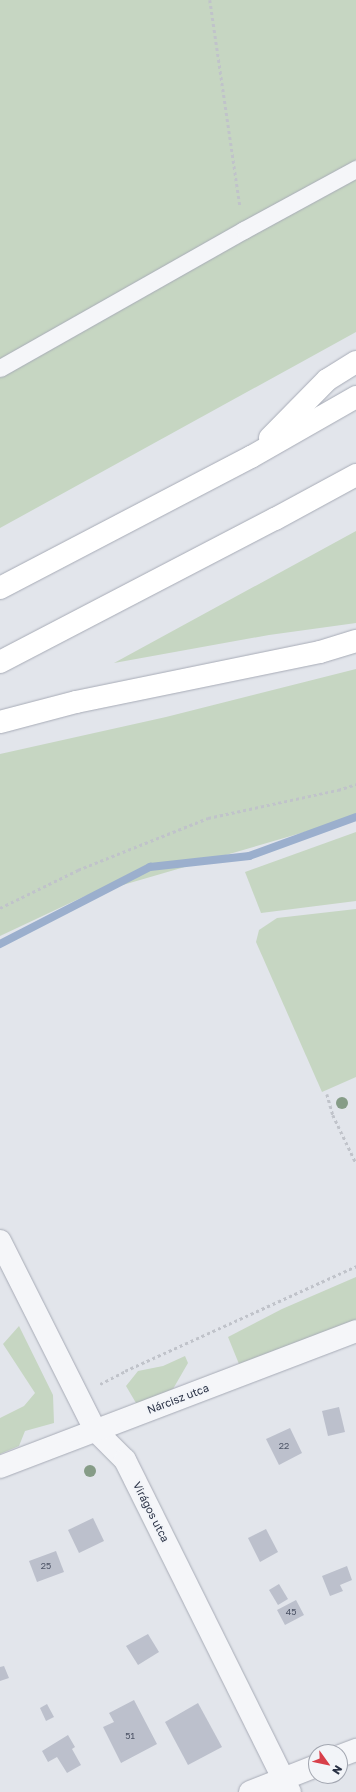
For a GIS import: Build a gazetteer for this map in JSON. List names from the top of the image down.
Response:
{
  "streets": {
    "street": ["Nárcisz utca", "Virágos utca"]
  },
  "crossings": [
    ["Nárcisz utca", "Virágos utca"]
  ],
  "house_numbers": [
    "22",
    "25",
    "45",
    "51"
  ],
  "north": "bottom right"
}
